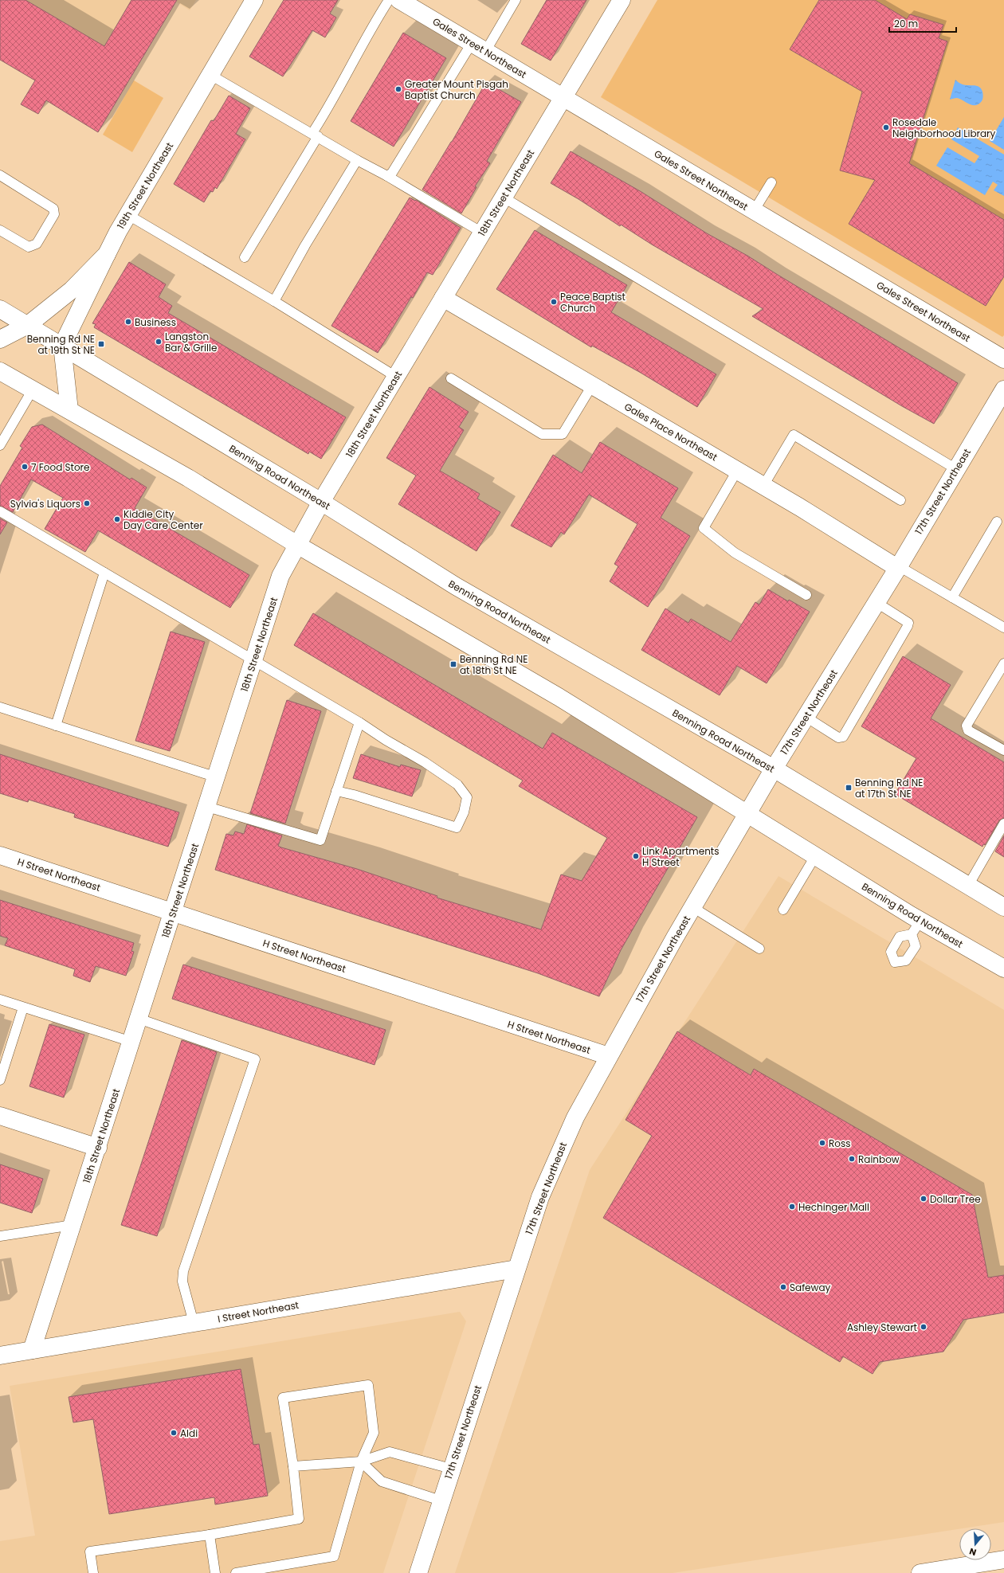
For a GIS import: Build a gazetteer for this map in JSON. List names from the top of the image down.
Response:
{
  "streets": {
    "main road": [
      "Gales Street Northeast",
      "19th Street Northeast",
      "18th Street Northeast",
      "Gales Place Northeast",
      "Benning Road Northeast",
      "17th Street Northeast",
      "H Street Northeast",
      "I Street Northeast"
    ]
  },
  "crossings": [
    ["Gales Street Northeast", "18th Street Northeast"],
    ["19th Street Northeast", "Benning Road Northeast"],
    ["18th Street Northeast", "Gales Place Northeast"],
    ["18th Street Northeast", "Benning Road Northeast"],
    ["18th Street Northeast", "H Street Northeast"],
    ["18th Street Northeast", "I Street Northeast"],
    ["Gales Place Northeast", "17th Street Northeast"],
    ["Benning Road Northeast", "17th Street Northeast"],
    ["17th Street Northeast", "H Street Northeast"],
    ["17th Street Northeast", "I Street Northeast"]
  ],
  "places": {
    "other": [
      "Greater Mount Pisgah Baptist Church",
      "Rosedale Neighborhood Library",
      "Peace Baptist Church",
      "Business",
      "Langston Bar & Grille",
      "7 Food Store",
      "Sylvia's Liquors",
      "Kiddie City Day Care Center",
      "Link Apartments H Street",
      "Ross",
      "Rainbow",
      "Dollar Tree",
      "Hechinger Mall",
      "Safeway",
      "Ashley Stewart",
      "Aldi"
    ],
    "transit": ["Benning Rd NE at 19th St NE", "Benning Rd NE at 18th St NE", "Benning Rd NE at 17th St NE"]
  },
  "scale_bar": "20 m",
  "north": "bottom"
}
